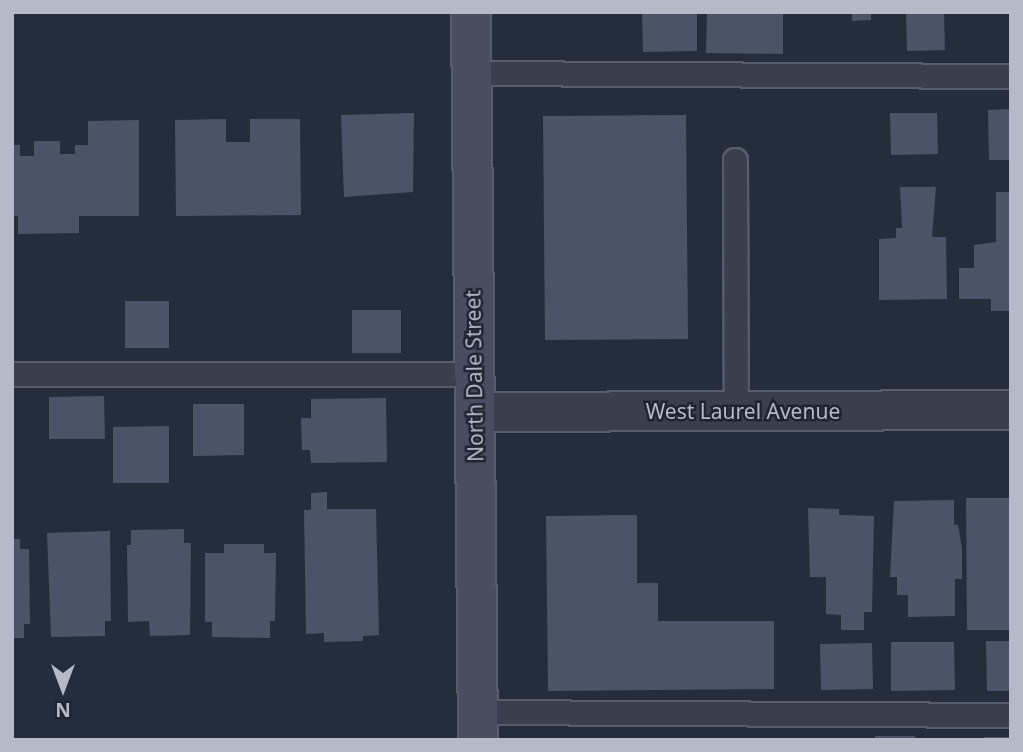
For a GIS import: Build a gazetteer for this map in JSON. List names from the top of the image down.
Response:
{
  "streets": {
    "main road": ["North Dale Street"],
    "street": ["West Laurel Avenue"]
  },
  "crossings": [
    ["North Dale Street", "West Laurel Avenue"]
  ],
  "north": "bottom"
}
